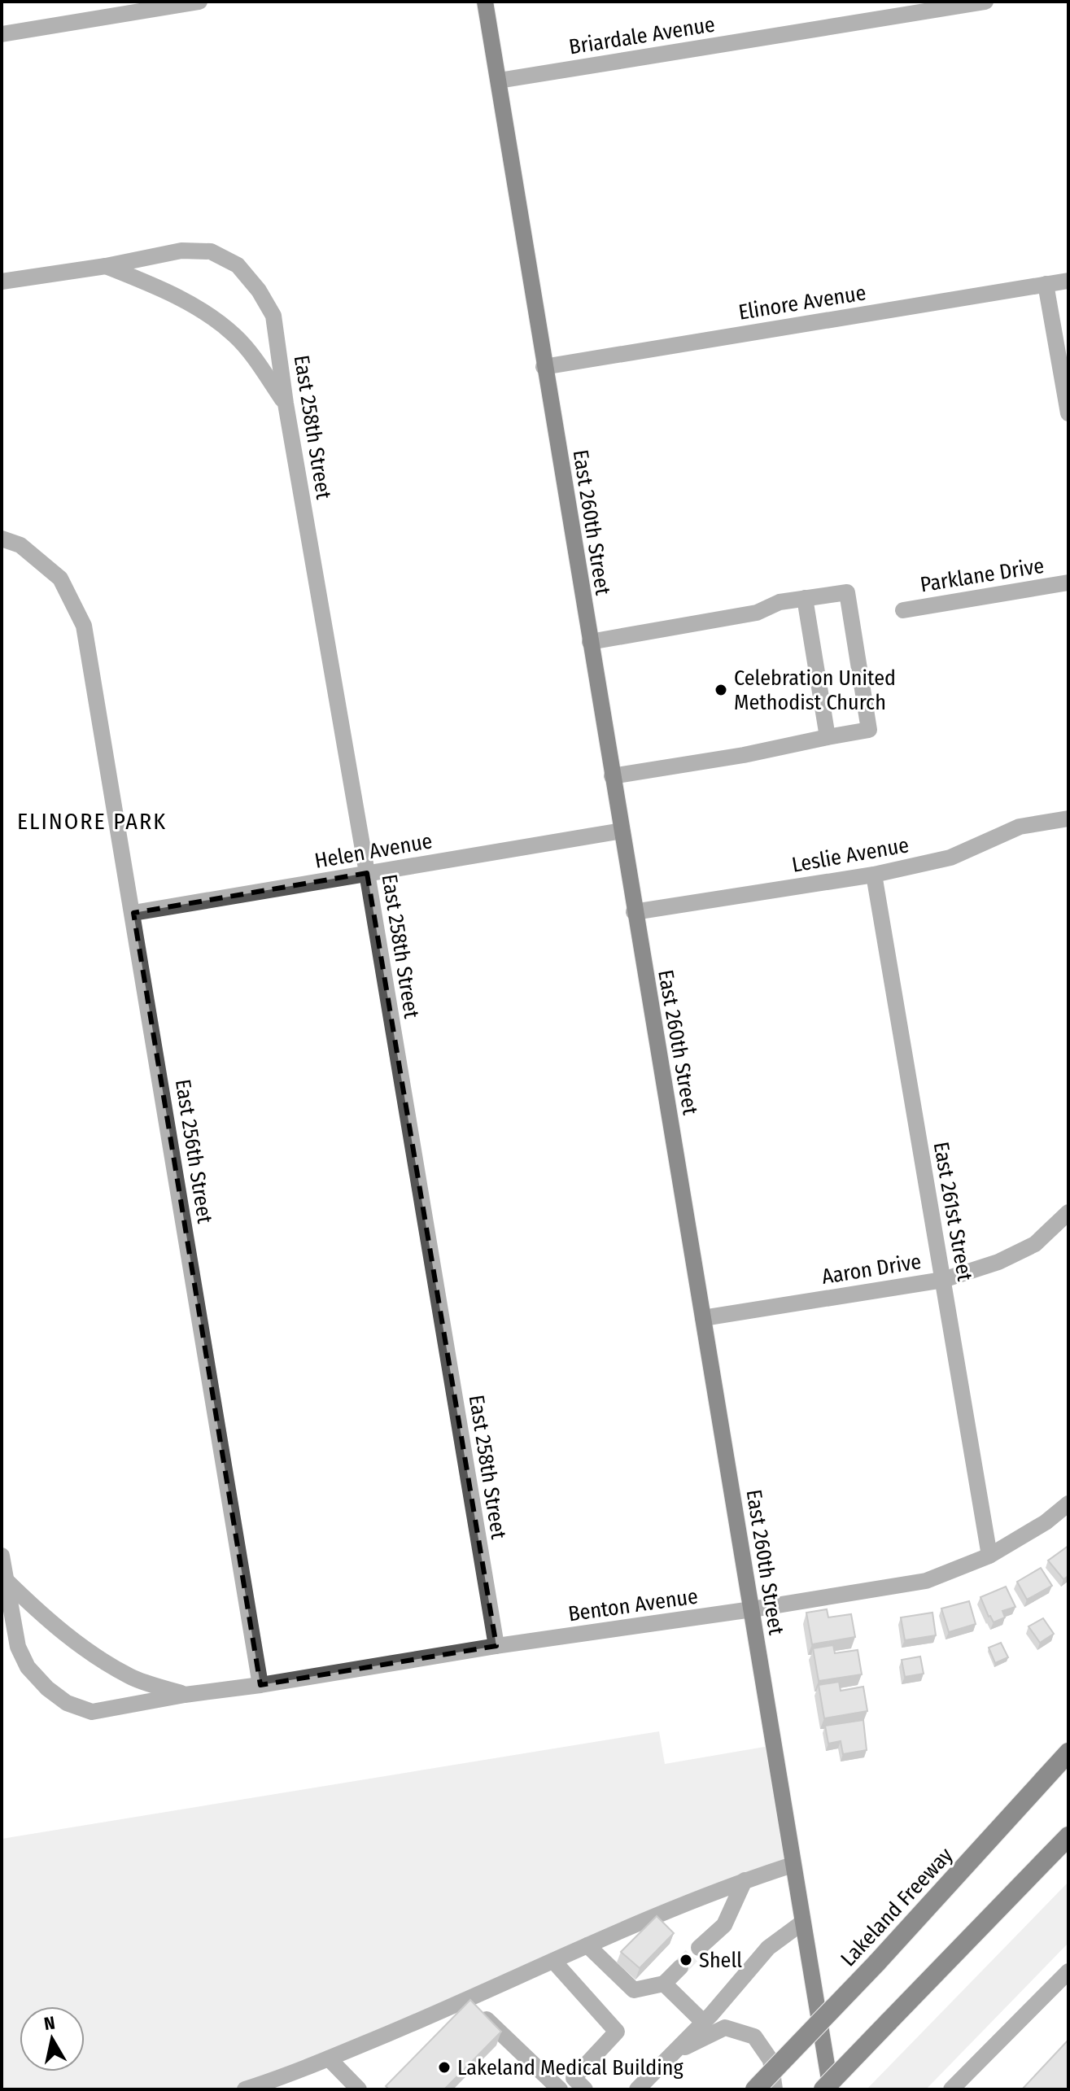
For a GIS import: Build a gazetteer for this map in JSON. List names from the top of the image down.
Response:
{
  "streets": {
    "highway": ["Lakeland Freeway"],
    "main road": ["East 260th Street"],
    "street": [
      "Briardale Avenue",
      "Elinore Avenue",
      "East 258th Street",
      "Parklane Drive",
      "Helen Avenue",
      "Leslie Avenue",
      "East 256th Street",
      "East 261st Street",
      "Aaron Drive",
      "Benton Avenue"
    ]
  },
  "crossings": [
    ["Briardale Avenue", "East 260th Street"],
    ["Elinore Avenue", "East 260th Street"],
    ["East 258th Street", "Helen Avenue"],
    ["East 258th Street", "Benton Avenue"],
    ["East 260th Street", "Helen Avenue"],
    ["East 260th Street", "Leslie Avenue"],
    ["East 260th Street", "Aaron Drive"],
    ["East 260th Street", "Benton Avenue"],
    ["Helen Avenue", "East 256th Street"],
    ["Leslie Avenue", "East 261st Street"],
    ["East 256th Street", "Benton Avenue"],
    ["East 261st Street", "Aaron Drive"],
    ["East 261st Street", "Benton Avenue"]
  ],
  "districts": ["ELINORE PARK"],
  "places": ["Celebration United Methodist Church", "Shell", "Lakeland Medical Building"],
  "north": "top"
}
